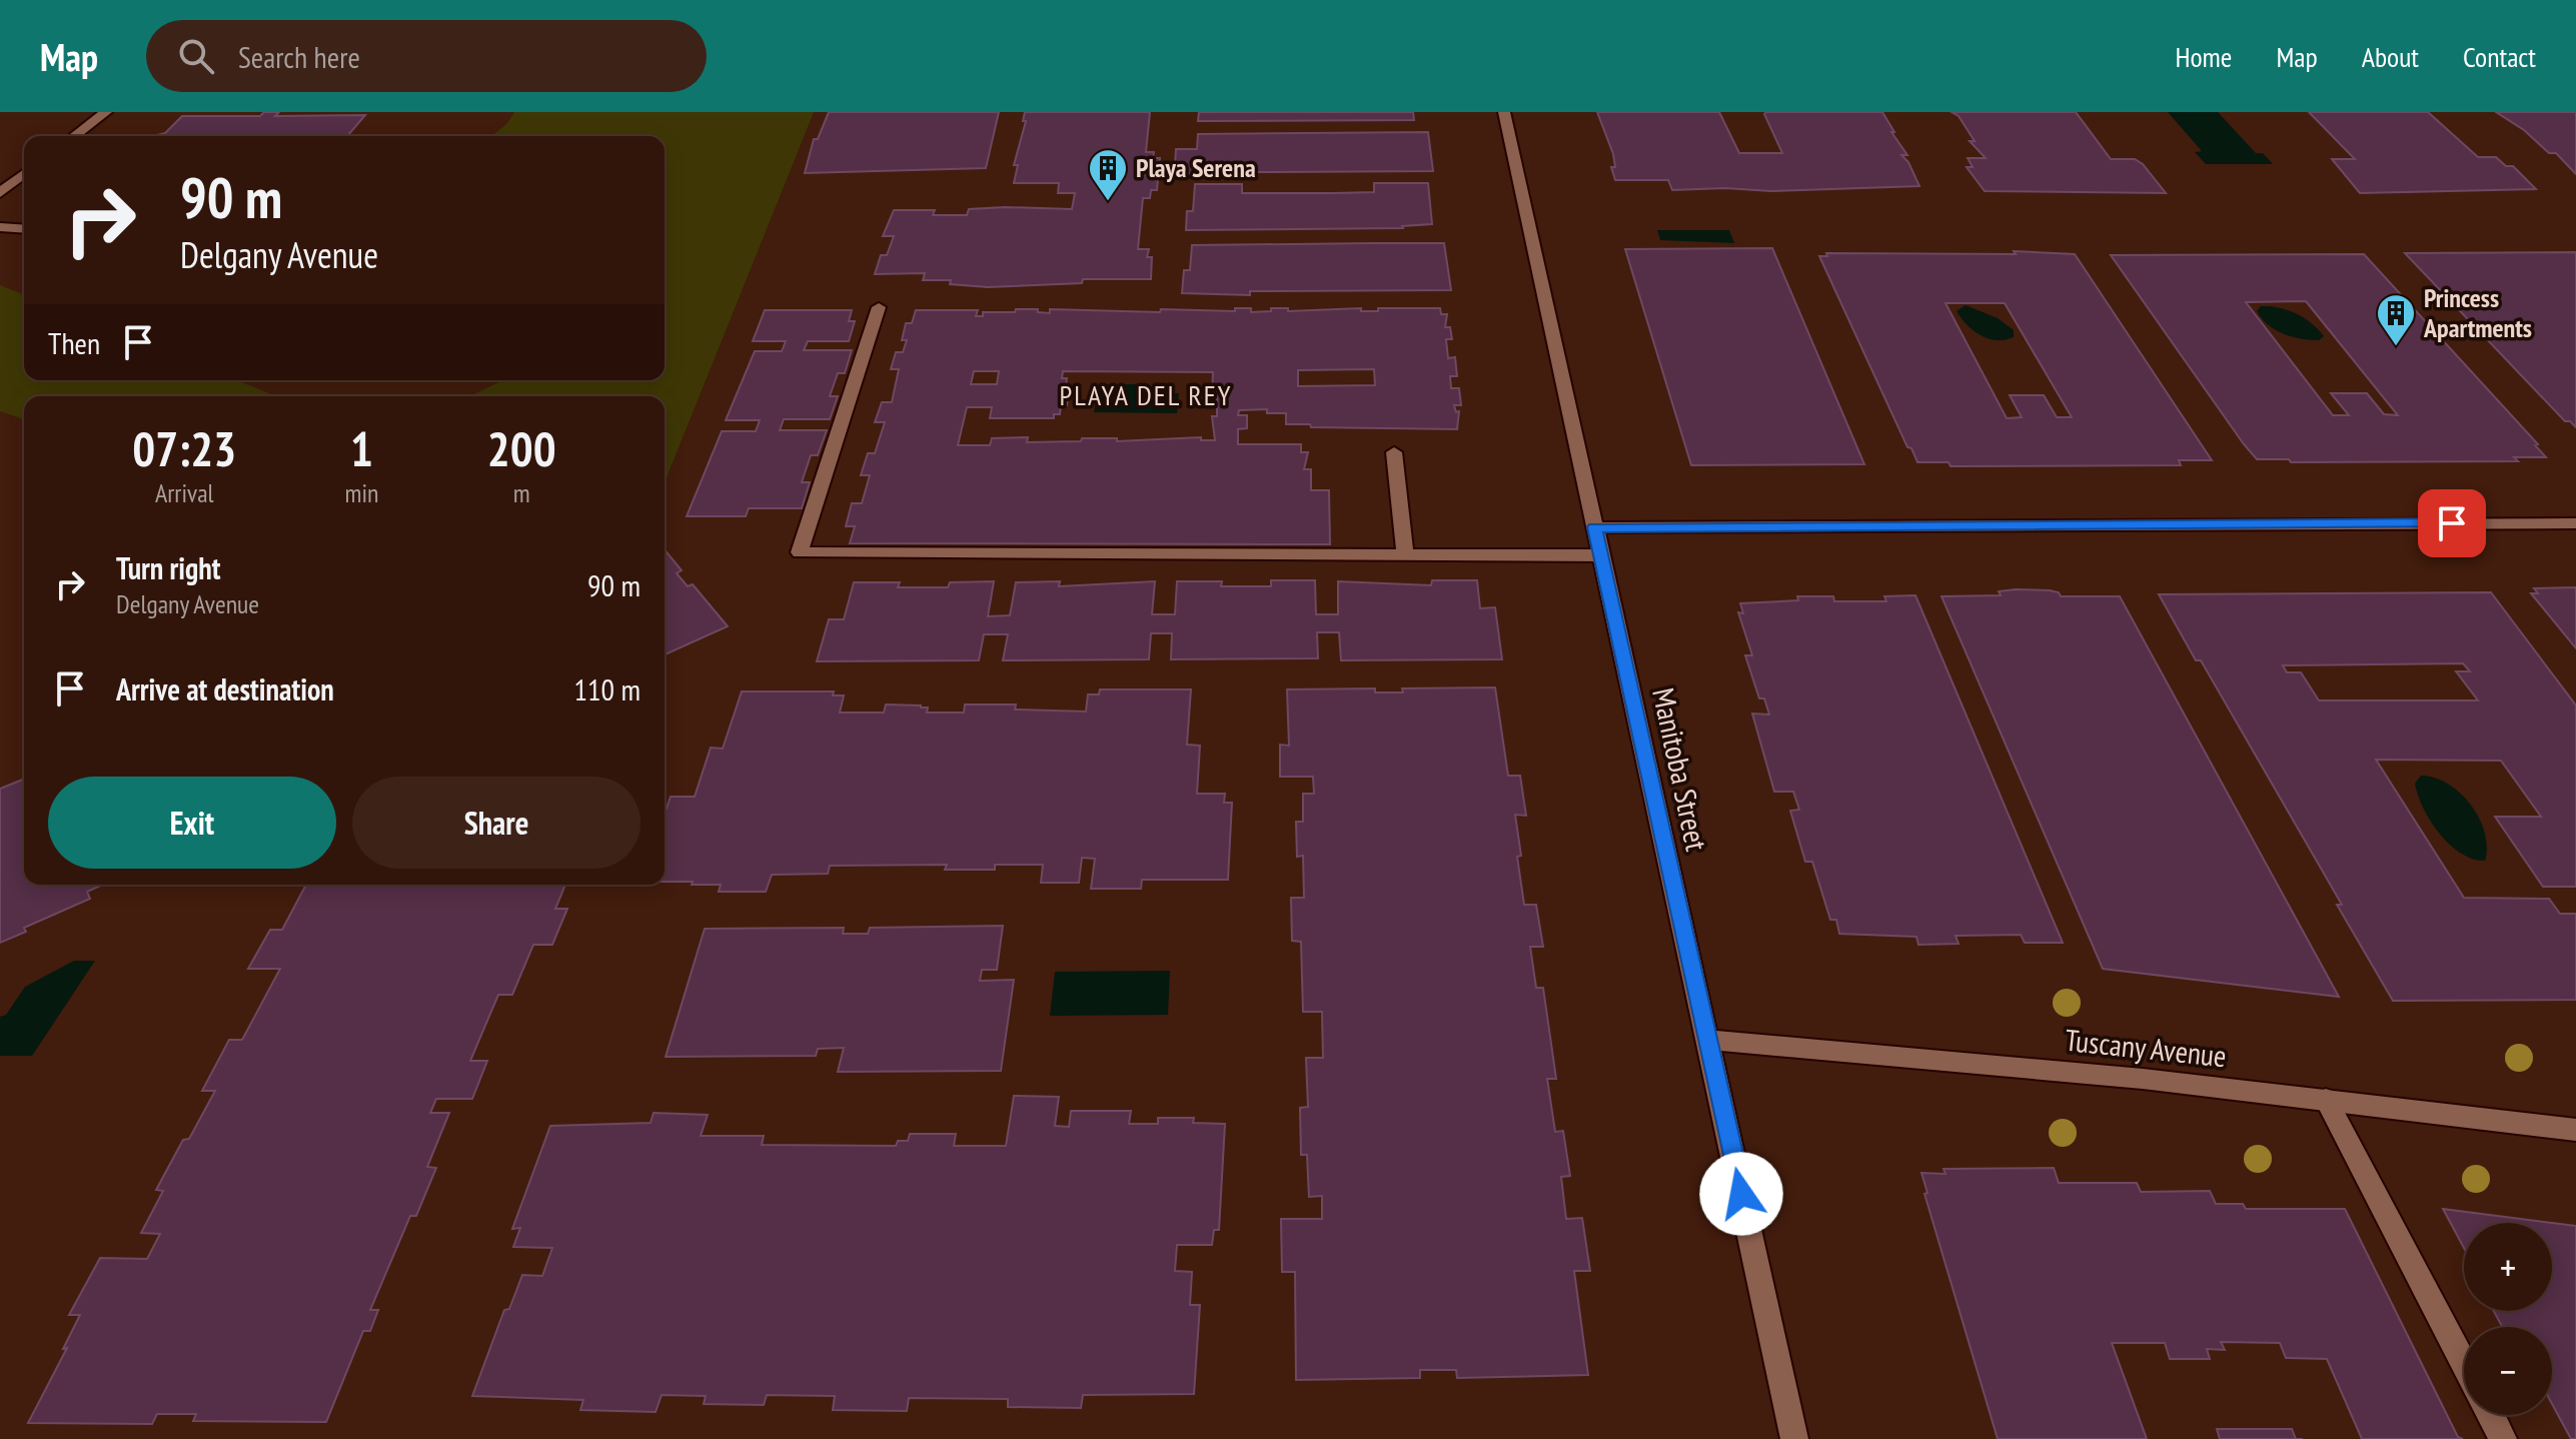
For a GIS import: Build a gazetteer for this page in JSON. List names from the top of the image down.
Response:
{
  "streets": {
    "street": ["Manitoba Street", "Tuscany Avenue"]
  },
  "crossings": [
    ["Manitoba Street", "Tuscany Avenue"]
  ],
  "districts": ["PLAYA DEL REY"],
  "places": {
    "building": ["Playa Serena", "Princess Apartments"]
  },
  "page": {
    "header": "Map",
    "search": "Search here",
    "nav": [
      "Home",
      "Map",
      "About",
      "Contact"
    ],
    "turn": ["90 m", "Delgany Avenue"],
    "then": "Then",
    "eta": [
      "07:23",
      "Arrival",
      "1",
      "min",
      "200",
      "m"
    ],
    "list": [
      {
        "name": "Turn right",
        "note": "Delgany Avenue",
        "value": "90 m"
      },
      {
        "name": "Arrive at destination",
        "value": "110 m"
      }
    ],
    "buttons": ["Exit", "Share"],
    "map_buttons": ["+", "−"]
  }
}
